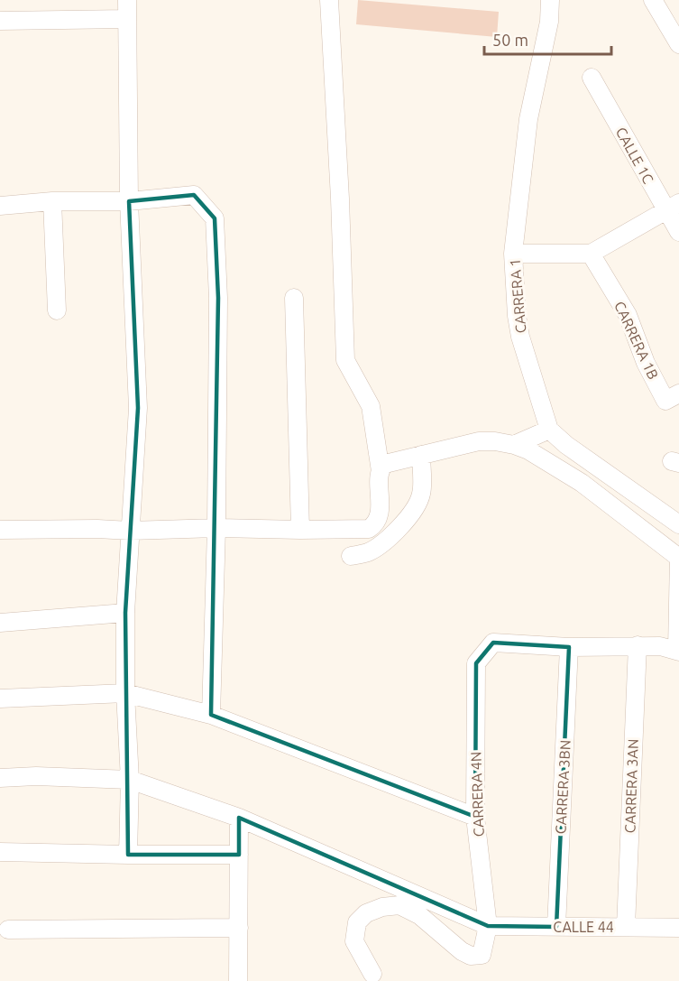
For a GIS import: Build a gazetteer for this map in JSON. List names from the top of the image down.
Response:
{
  "streets": {
    "street": [
      "CALLE 1C",
      "CARRERA 1",
      "CARRERA 1B",
      "CARRERA 3AN",
      "CARRERA 3BN",
      "CARRERA 4N",
      "CALLE 44"
    ]
  },
  "crossings": [
    ["CARRERA 3AN", "CALLE 44"],
    ["CARRERA 3BN", "CARRERA 4N"],
    ["CARRERA 3BN", "CALLE 44"],
    ["CARRERA 4N", "CALLE 44"]
  ],
  "scale_bar": "50 m"
}
